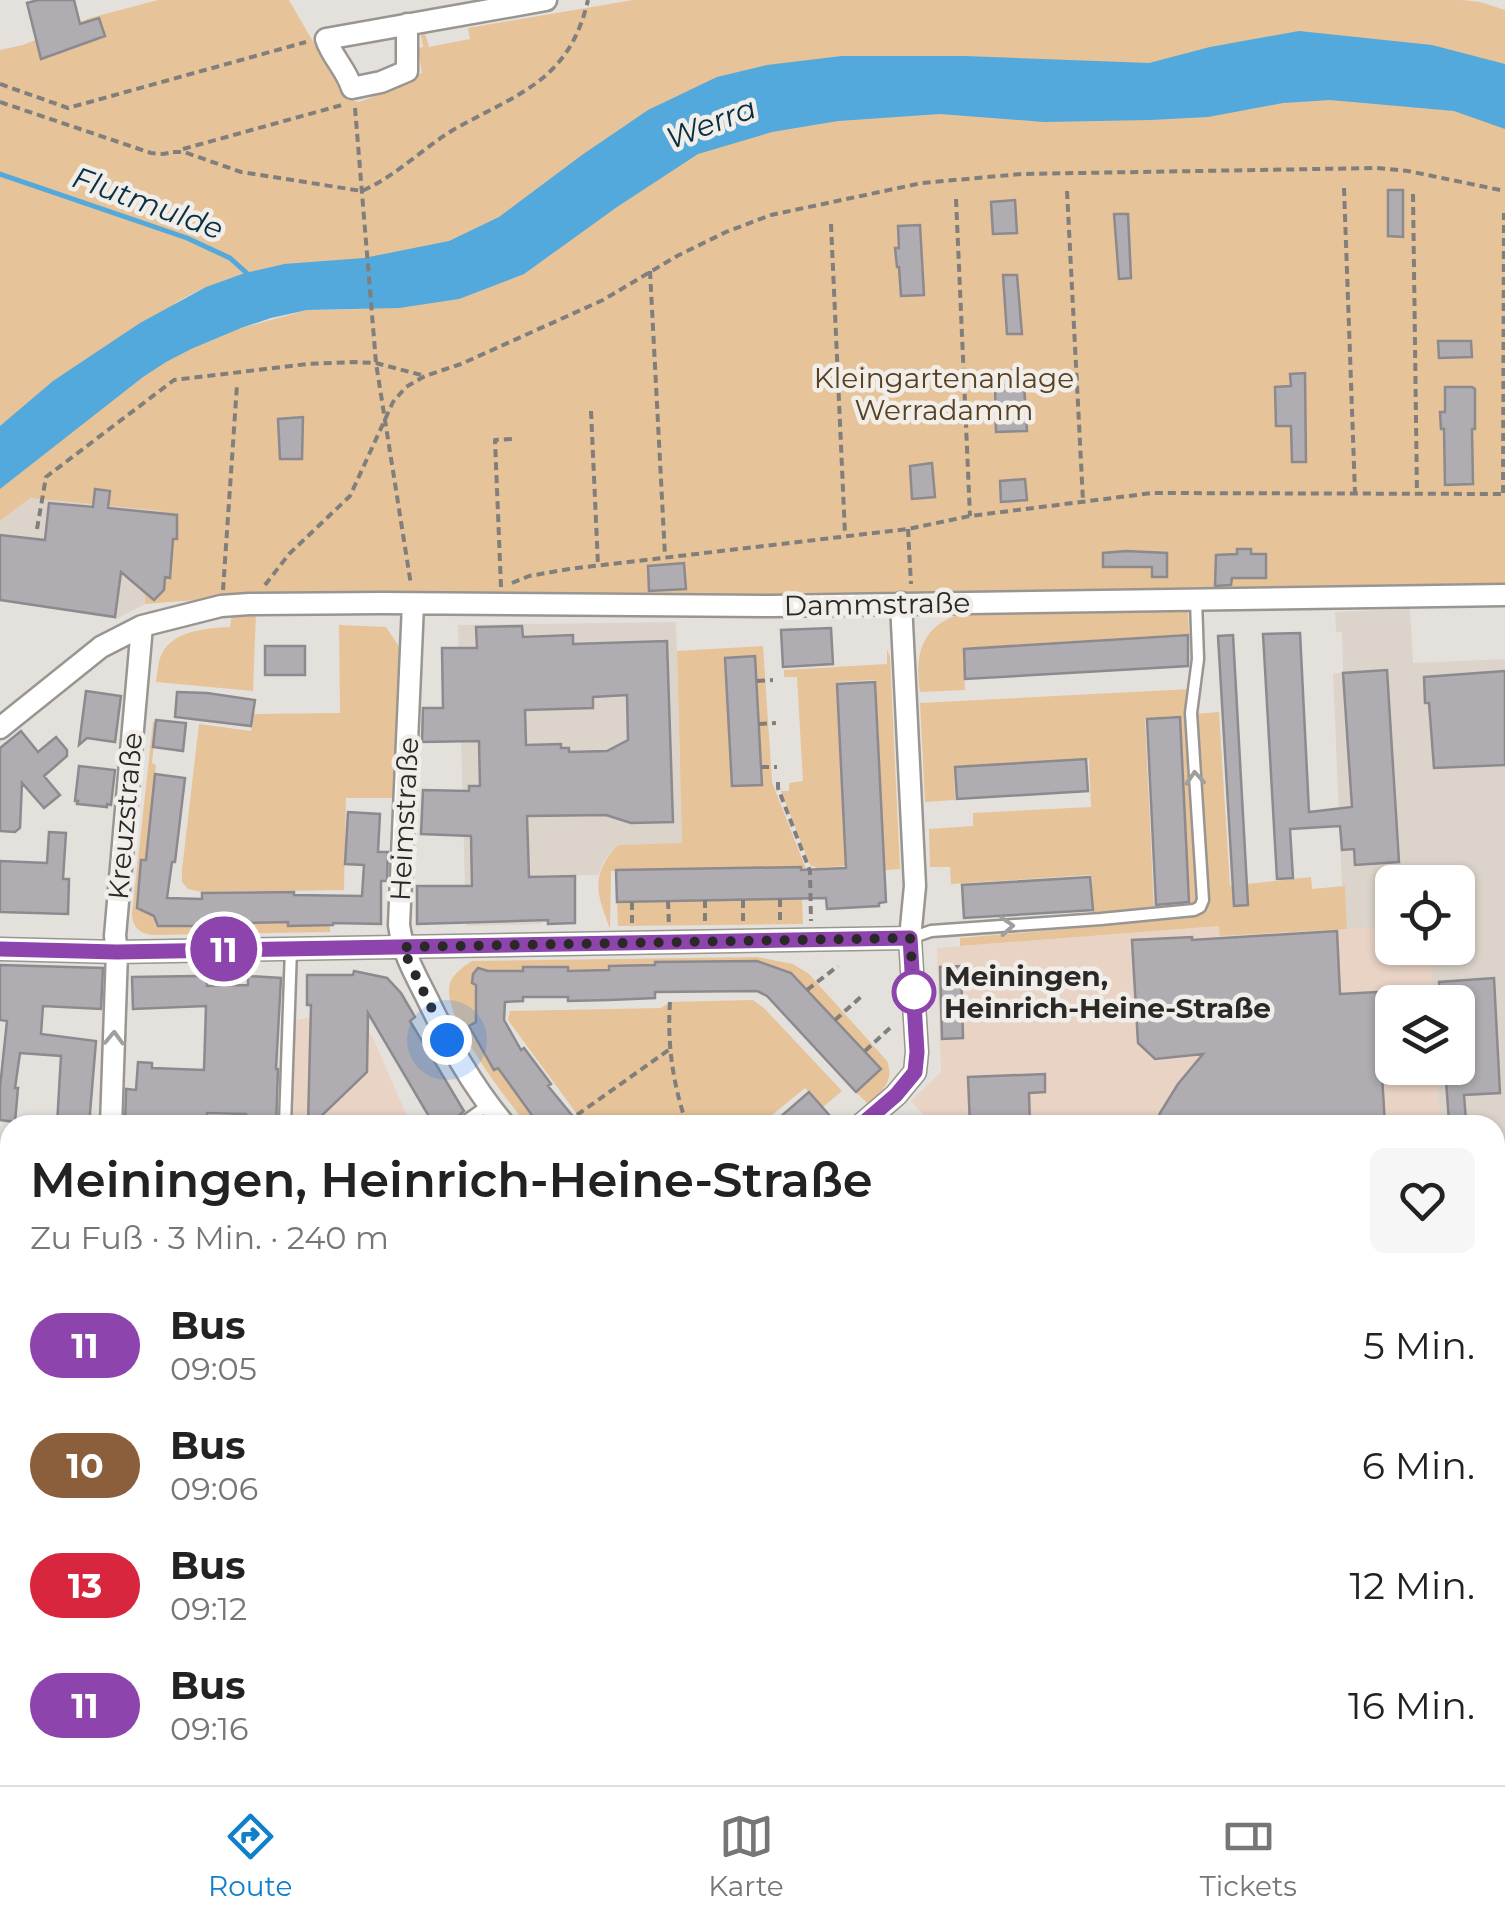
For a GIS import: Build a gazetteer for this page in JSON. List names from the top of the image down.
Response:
{
  "streets": {
    "street": ["Dammstraße", "Kreuzstraße", "Heimstraße"]
  },
  "crossings": [
    ["Dammstraße", "Kreuzstraße"],
    ["Dammstraße", "Heimstraße"]
  ],
  "water": ["Werra", "Flutmulde"],
  "parks": ["Kleingartenanlage Werradamm"],
  "places": ["Meiningen, Heinrich-Heine-Straße"],
  "lines": ["bus line 11"],
  "page": {
    "on_map": "11",
    "heading": ["Meiningen, Heinrich-Heine-Straße", "Zu Fuß · 3 Min. · 240 m"],
    "list": [
      {
        "mark": "11",
        "name": "Bus",
        "note": "09:05",
        "value": "5 Min."
      },
      {
        "mark": "10",
        "name": "Bus",
        "note": "09:06",
        "value": "6 Min."
      },
      {
        "mark": "13",
        "name": "Bus",
        "note": "09:12",
        "value": "12 Min."
      },
      {
        "mark": "11",
        "name": "Bus",
        "note": "09:16",
        "value": "16 Min."
      }
    ],
    "tabs": ["Route", "Karte", "Tickets"]
  }
}
